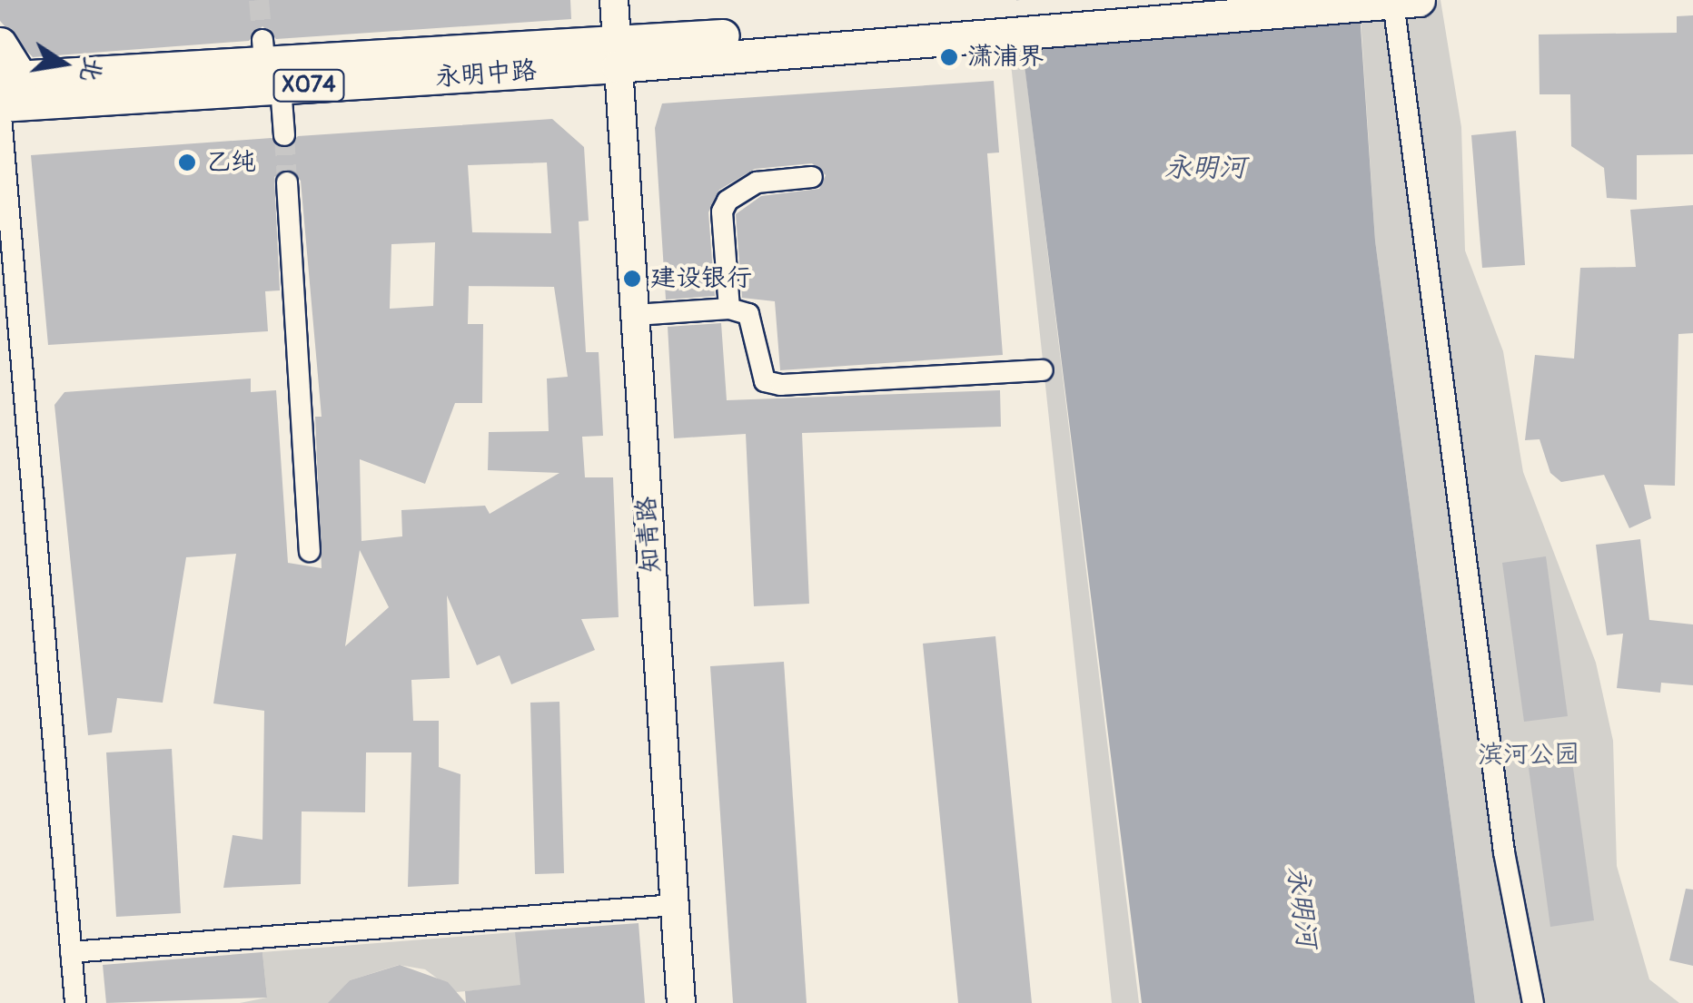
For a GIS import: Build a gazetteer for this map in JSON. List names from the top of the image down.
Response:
{
  "streets": {
    "main road": ["永明中路", "X074", "知青路"]
  },
  "crossings": [
    ["永明中路", "X074"],
    ["永明中路", "知青路"]
  ],
  "water": ["永明河"],
  "parks": ["滨河公园"],
  "places": ["潇浦界", "乙纯", "建设银行"],
  "north": "right"
}
